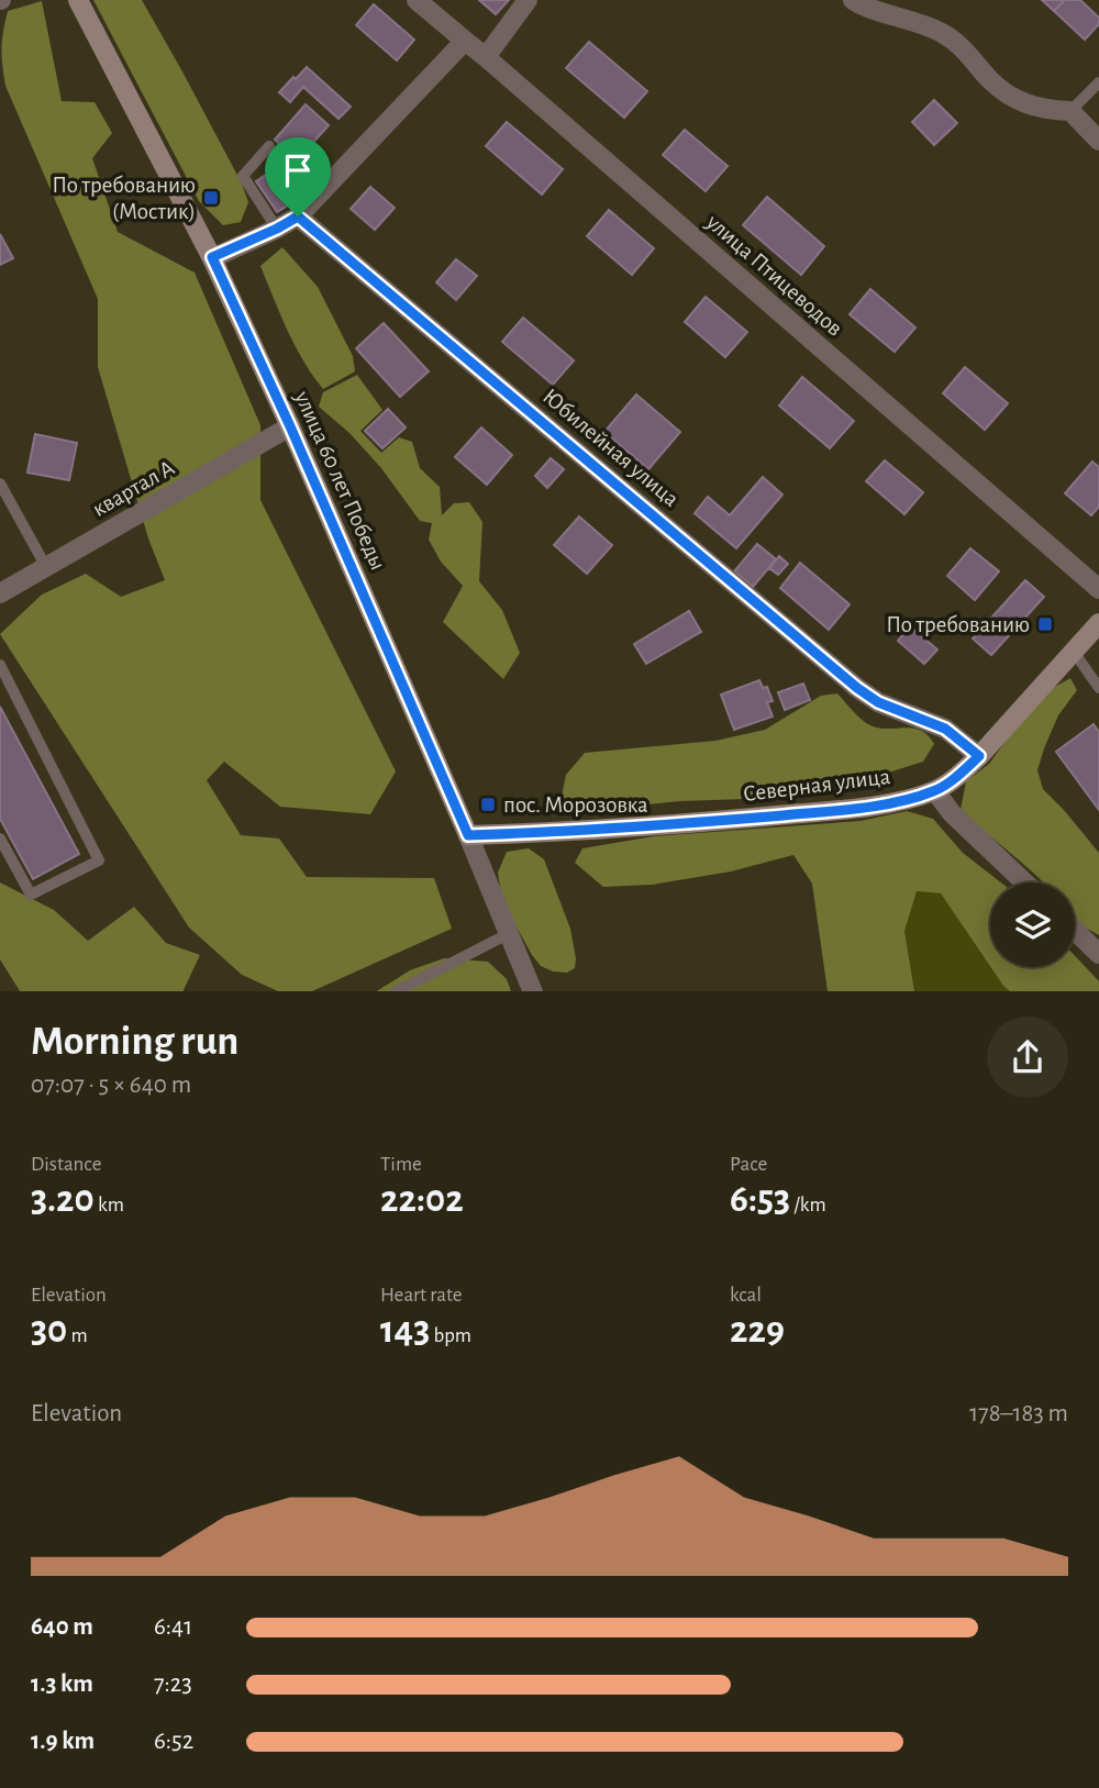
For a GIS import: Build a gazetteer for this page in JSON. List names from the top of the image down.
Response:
{
  "streets": {
    "street": [
      "улица Птицеводов",
      "Юбилейная улица",
      "улица 60 лет Победы",
      "квартал А",
      "Северная улица"
    ]
  },
  "crossings": [
    ["Юбилейная улица", "Северная улица"],
    ["улица 60 лет Победы", "квартал А"],
    ["улица 60 лет Победы", "Северная улица"]
  ],
  "places": {
    "transit": ["По требованию (Мостик)", "По требованию", "пос. Морозовка"]
  },
  "page": {
    "heading": ["Morning run", "07:07 · 5 × 640 m"],
    "stats": [
      ["Distance", "3.20 km"],
      ["Time", "22:02"],
      ["Pace", "6:53 /km"],
      ["Elevation", "30 m"],
      ["Heart rate", "143 bpm"],
      ["kcal", "229"]
    ],
    "chart": ["Elevation", "178–183 m"],
    "list": [
      {
        "name": "640 m",
        "note": "6:41"
      },
      {
        "name": "1.3 km",
        "note": "7:23"
      },
      {
        "name": "1.9 km",
        "note": "6:52"
      }
    ]
  }
}
